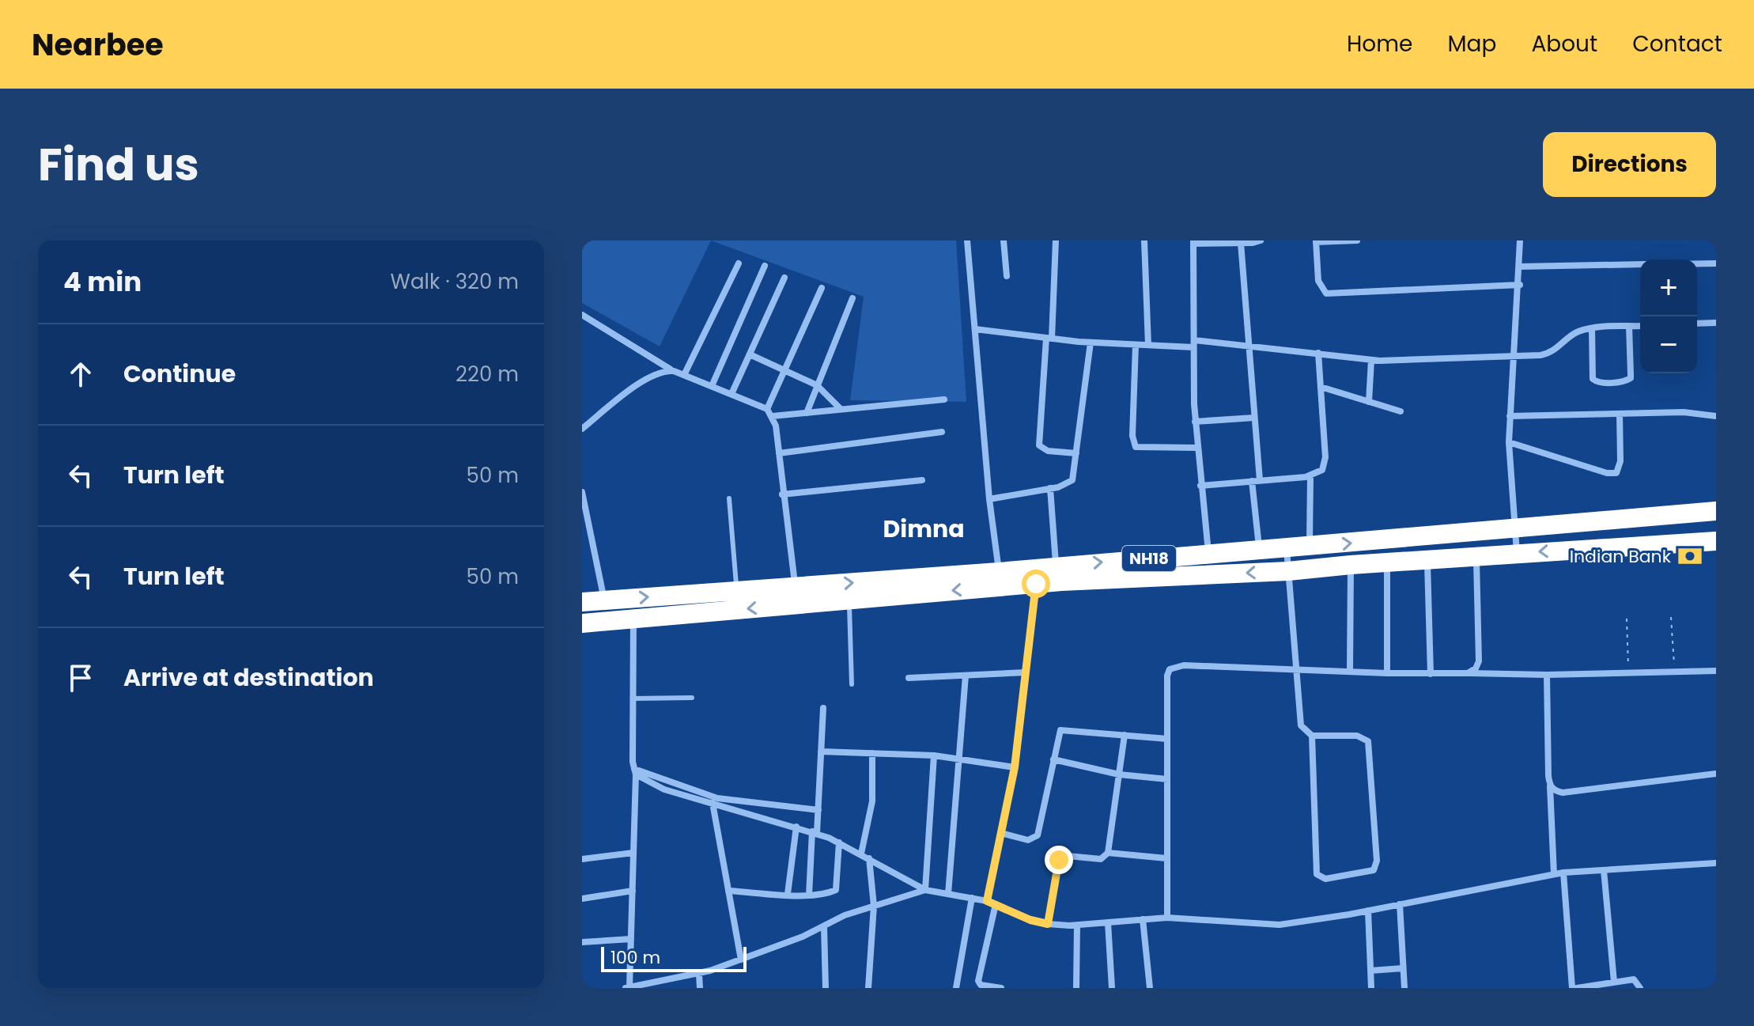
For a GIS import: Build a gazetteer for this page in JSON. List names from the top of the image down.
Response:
{
  "streets": {
    "highway": ["NH18"]
  },
  "districts": ["Dimna"],
  "places": {
    "bank": ["Indian Bank"]
  },
  "scale_bar": "100 m",
  "page": {
    "header": "Nearbee",
    "nav": [
      "Home",
      "Map",
      "About",
      "Contact"
    ],
    "title": "Find us",
    "buttons": "Directions",
    "heading": ["4 min", "Walk · 320 m"],
    "map_buttons": ["+", "−"],
    "list": [
      ["Continue", "220 m"],
      ["Turn left", "50 m"],
      ["Turn left", "50 m"],
      "Arrive at destination"
    ],
    "scale": "100 m"
  }
}
